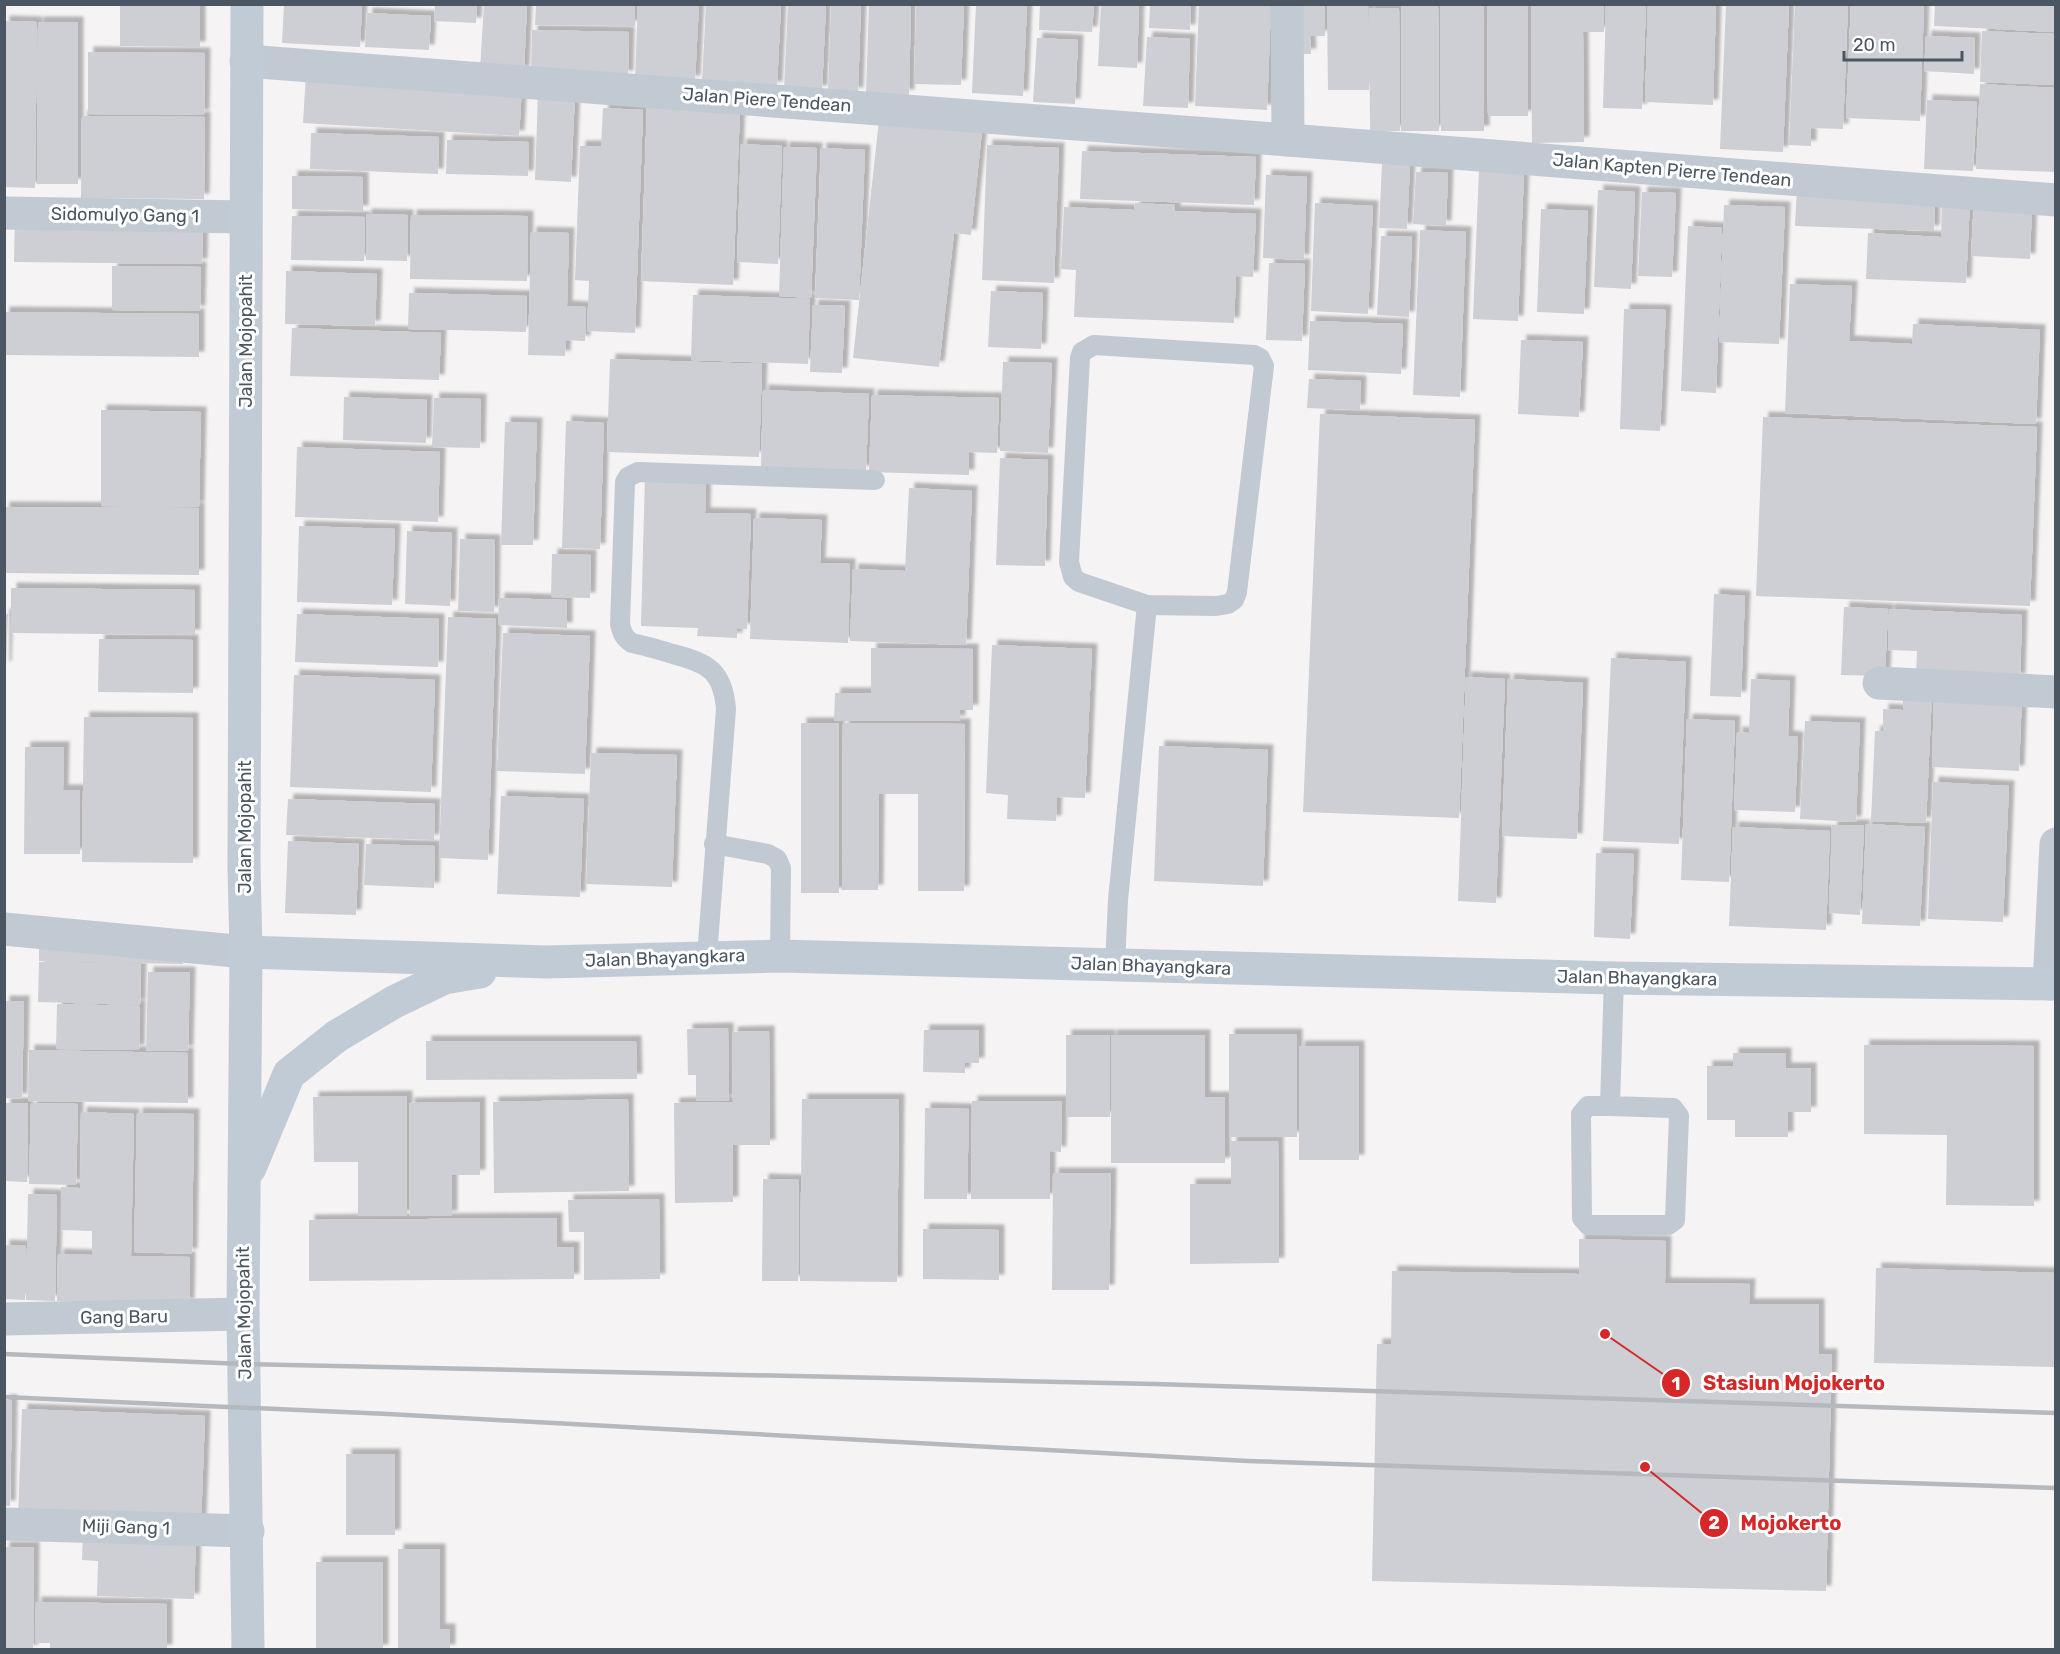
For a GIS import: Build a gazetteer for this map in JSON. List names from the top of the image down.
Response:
{
  "streets": {
    "main road": ["Jalan Mojopahit", "Jalan Bhayangkara"],
    "street": [
      "Jalan Piere Tendean",
      "Jalan Kapten Pierre Tendean",
      "Sidomulyo Gang 1",
      "Gang Baru",
      "Miji Gang 1"
    ]
  },
  "crossings": [
    ["Jalan Piere Tendean", "Jalan Kapten Pierre Tendean"],
    ["Jalan Piere Tendean", "Jalan Mojopahit"],
    ["Sidomulyo Gang 1", "Jalan Mojopahit"],
    ["Jalan Mojopahit", "Jalan Bhayangkara"],
    ["Jalan Mojopahit", "Gang Baru"],
    ["Jalan Mojopahit", "Miji Gang 1"]
  ],
  "places": ["Stasiun Mojokerto", "Mojokerto"],
  "scale_bar": "20 m"
}
